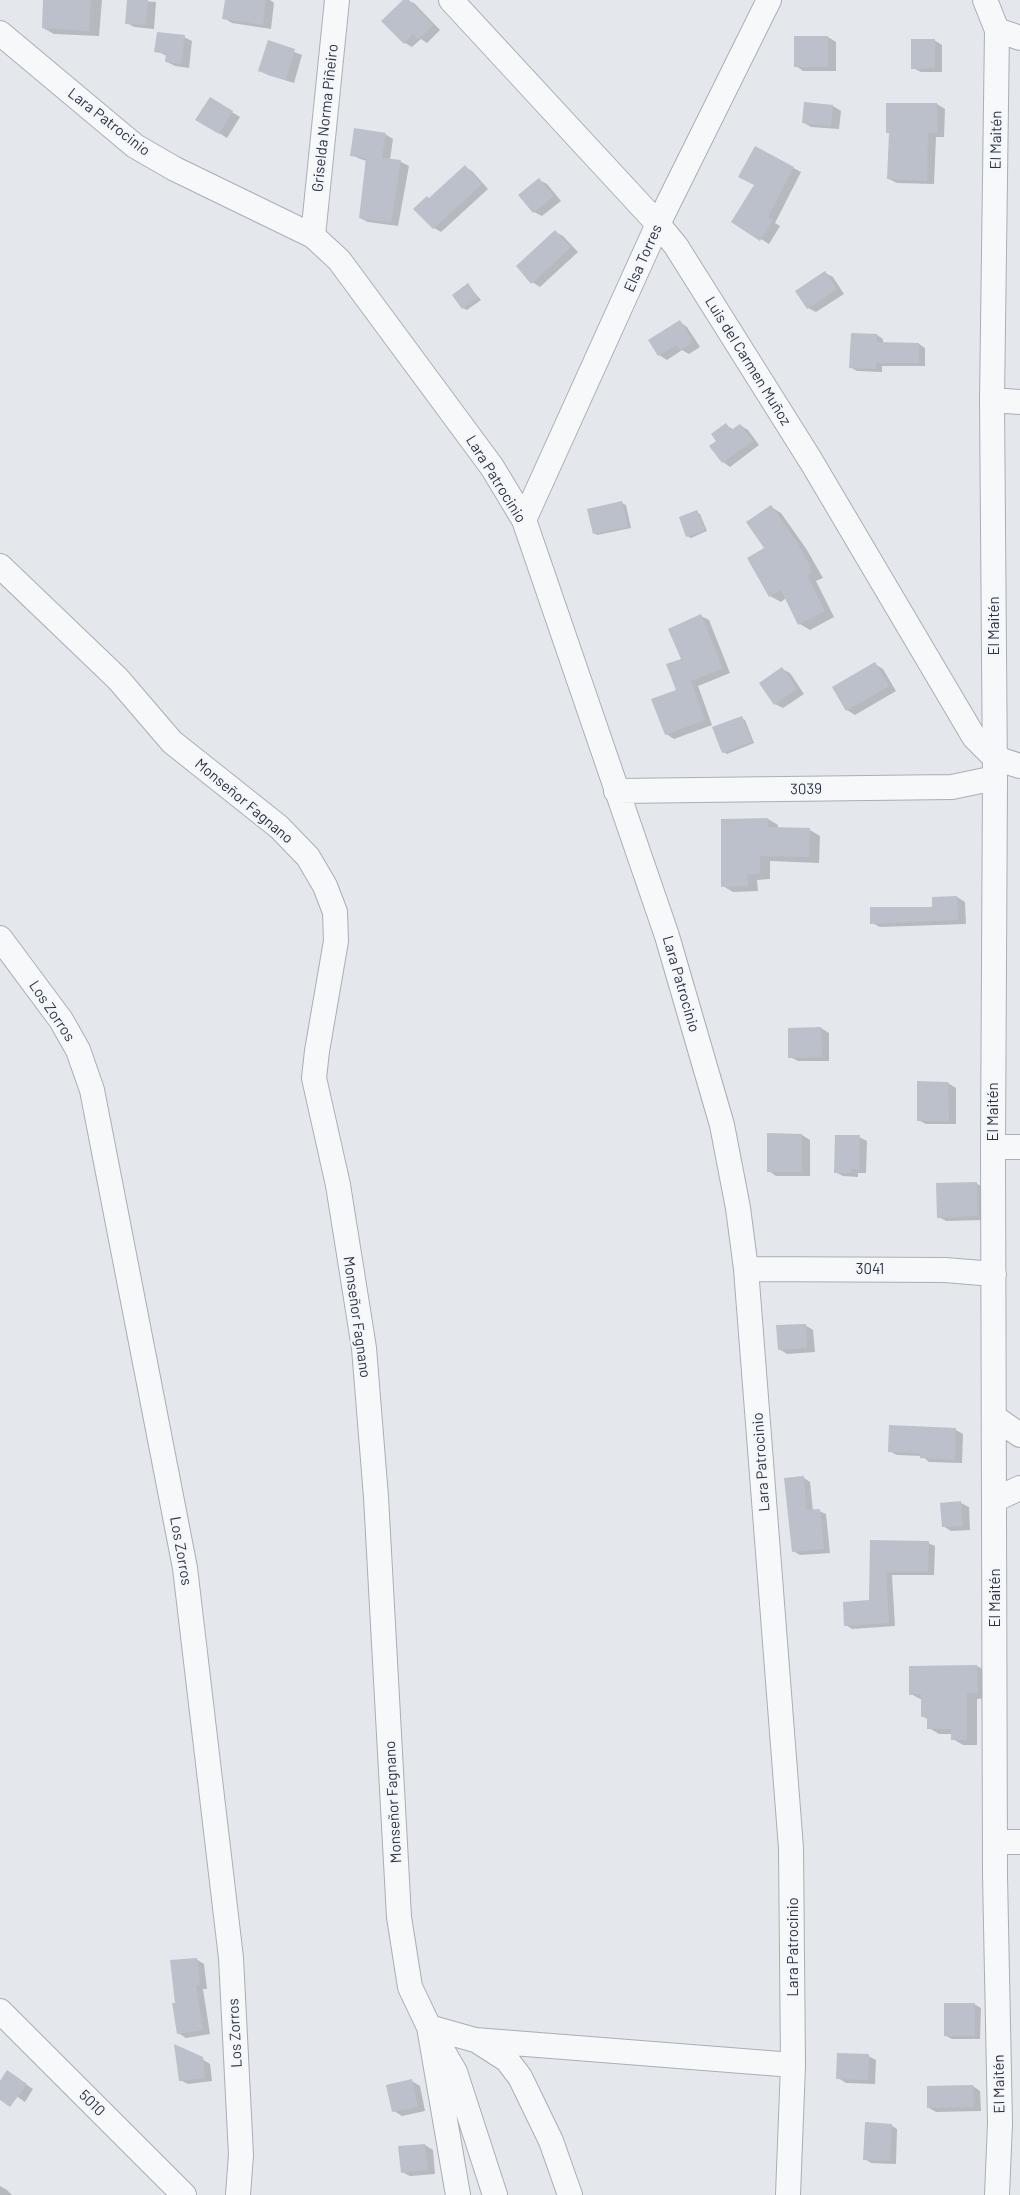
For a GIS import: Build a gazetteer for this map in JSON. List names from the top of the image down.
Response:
{
  "streets": {
    "street": [
      "Griselda Norma Piñeiro",
      "Lara Patrocinio",
      "El Maitén",
      "Elsa Torres",
      "Luis del Carmen Muñoz",
      "3039",
      "Monseñor Fagnano",
      "Los Zorros",
      "3041",
      "5010"
    ]
  },
  "crossings": [
    ["Griselda Norma Piñeiro", "Lara Patrocinio"],
    ["Lara Patrocinio", "Elsa Torres"],
    ["Lara Patrocinio", "3039"],
    ["Lara Patrocinio", "3041"],
    ["El Maitén", "Luis del Carmen Muñoz"],
    ["El Maitén", "3039"],
    ["El Maitén", "3041"],
    ["Elsa Torres", "Luis del Carmen Muñoz"],
    ["Luis del Carmen Muñoz", "3039"]
  ]
}
